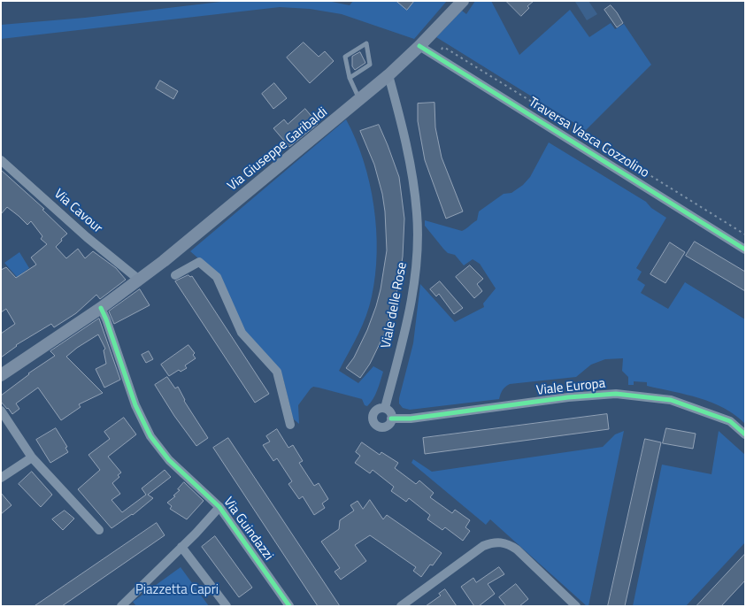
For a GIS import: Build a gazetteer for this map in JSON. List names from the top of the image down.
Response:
{
  "streets": {
    "main road": ["Via Giuseppe Garibaldi"],
    "street": [
      "Traversa Vasca Cozzolino",
      "Via Cavour",
      "Viale delle Rose",
      "Viale Europa",
      "Via Guindazzi"
    ]
  },
  "crossings": [
    ["Traversa Vasca Cozzolino", "Via Giuseppe Garibaldi"],
    ["Via Giuseppe Garibaldi", "Via Cavour"],
    ["Via Giuseppe Garibaldi", "Viale delle Rose"],
    ["Via Giuseppe Garibaldi", "Via Guindazzi"],
    ["Viale delle Rose", "Viale Europa"]
  ],
  "parks": ["Piazzetta Capri"]
}
